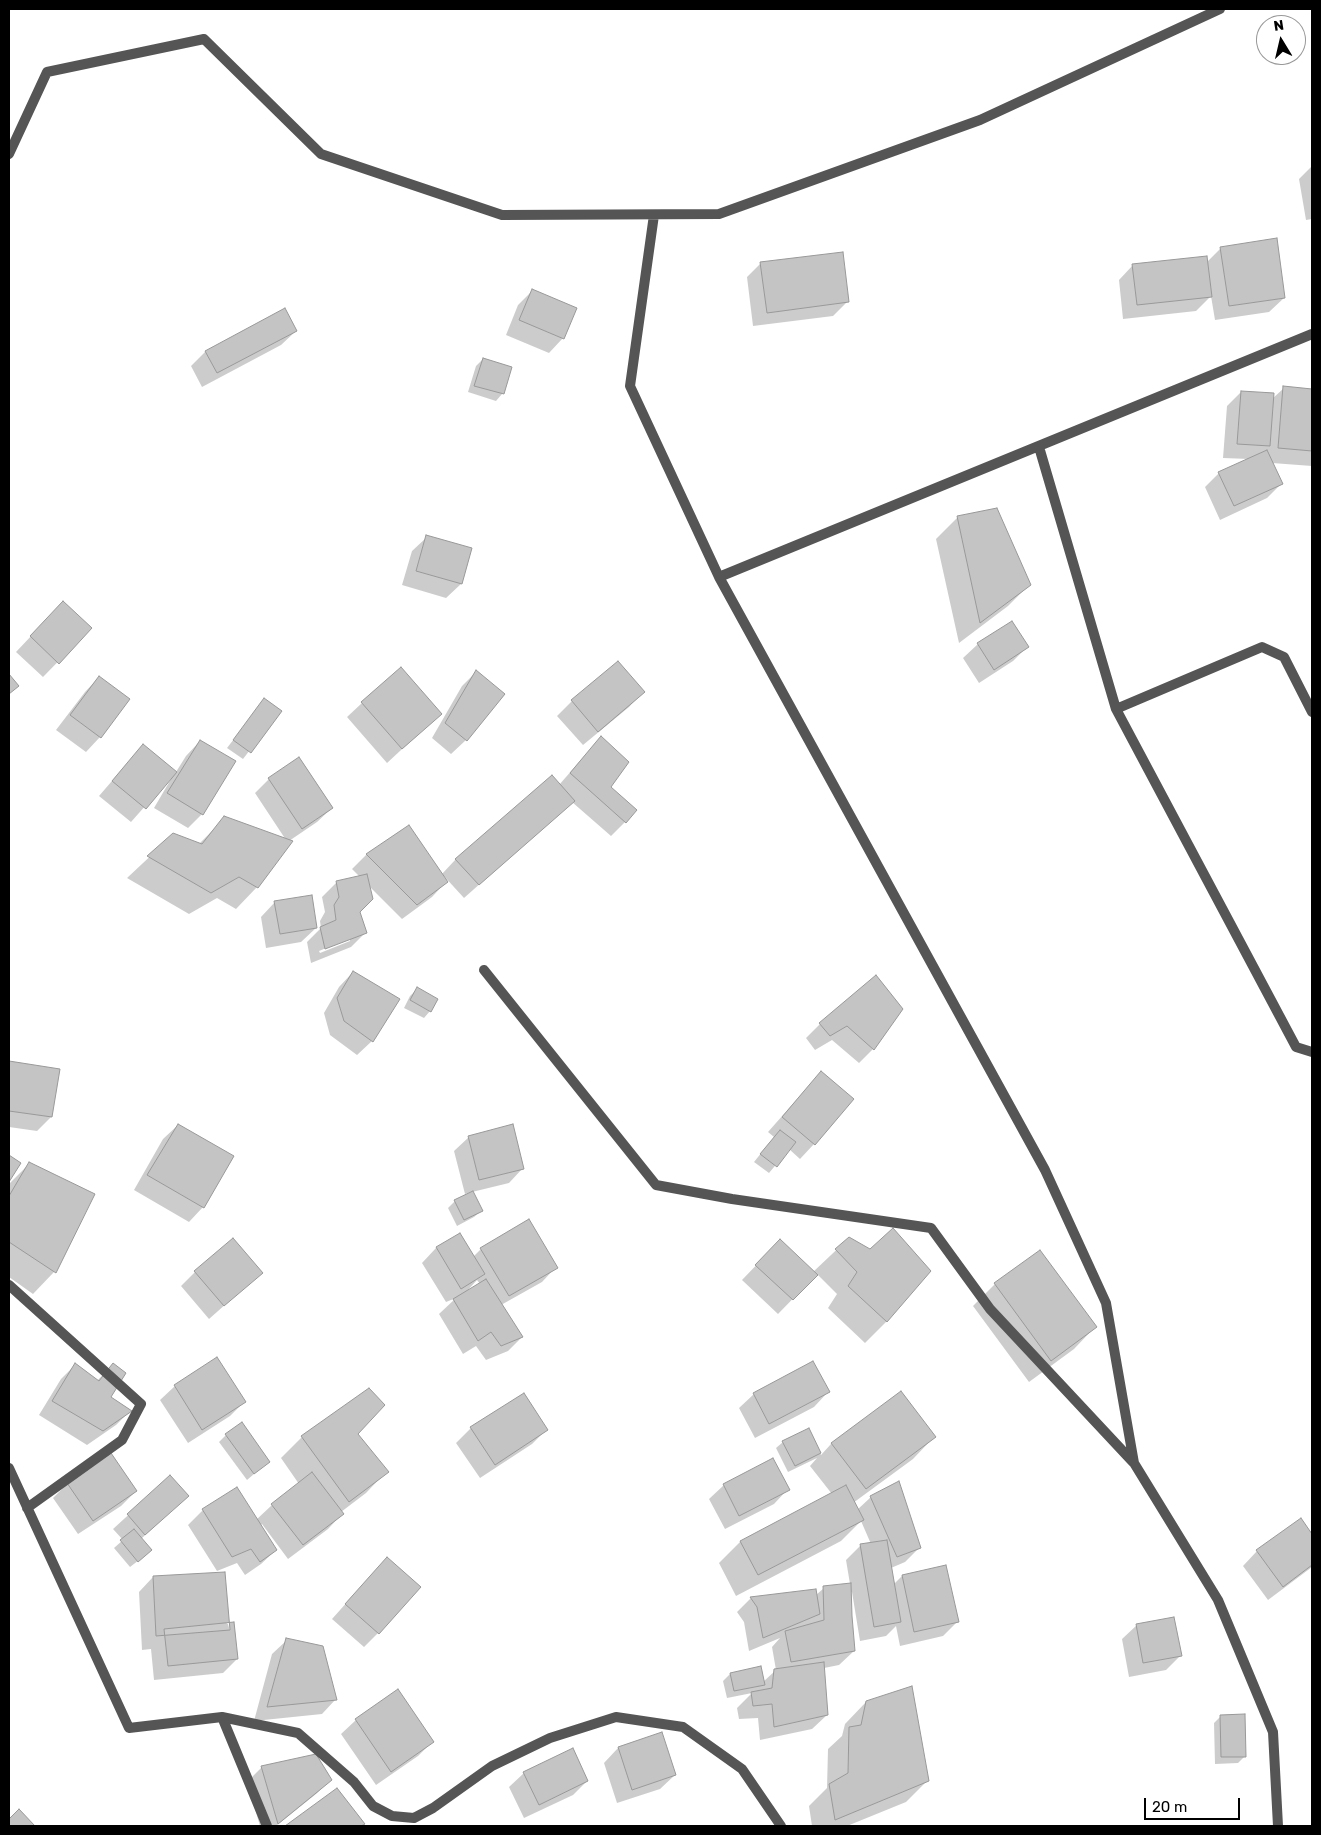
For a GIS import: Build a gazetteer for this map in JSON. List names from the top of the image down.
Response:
{
  "scale_bar": "20 m",
  "north": "top"
}
